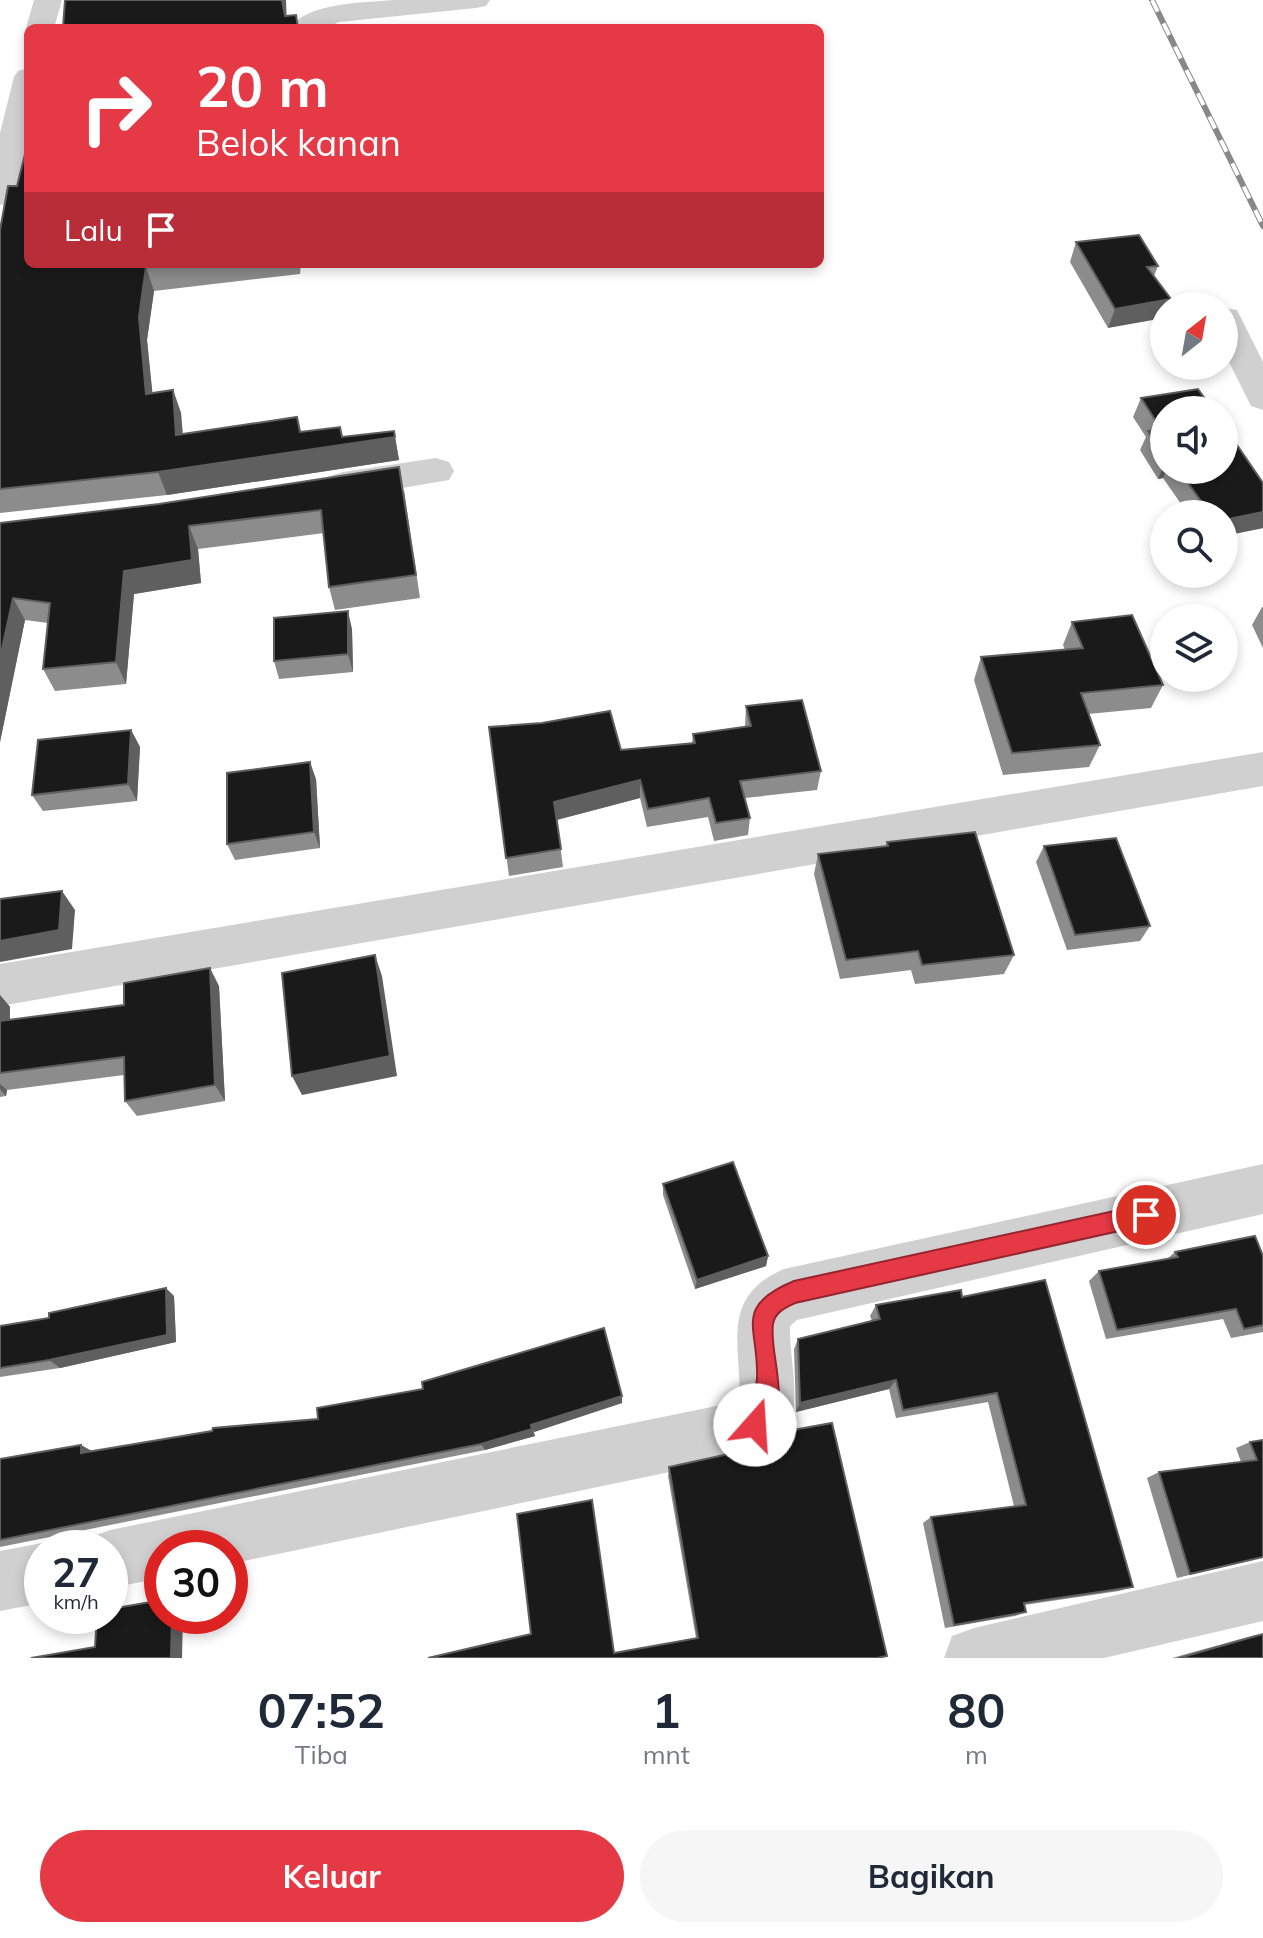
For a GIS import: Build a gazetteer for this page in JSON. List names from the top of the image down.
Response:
{
  "north": "top right",
  "page": {
    "turn": ["20 m", "Belok kanan"],
    "then": "Lalu",
    "speed": "27 km/h",
    "limit": "30",
    "eta": [
      "07:52",
      "Tiba",
      "1",
      "mnt",
      "80",
      "m"
    ],
    "buttons": ["Keluar", "Bagikan"]
  }
}
